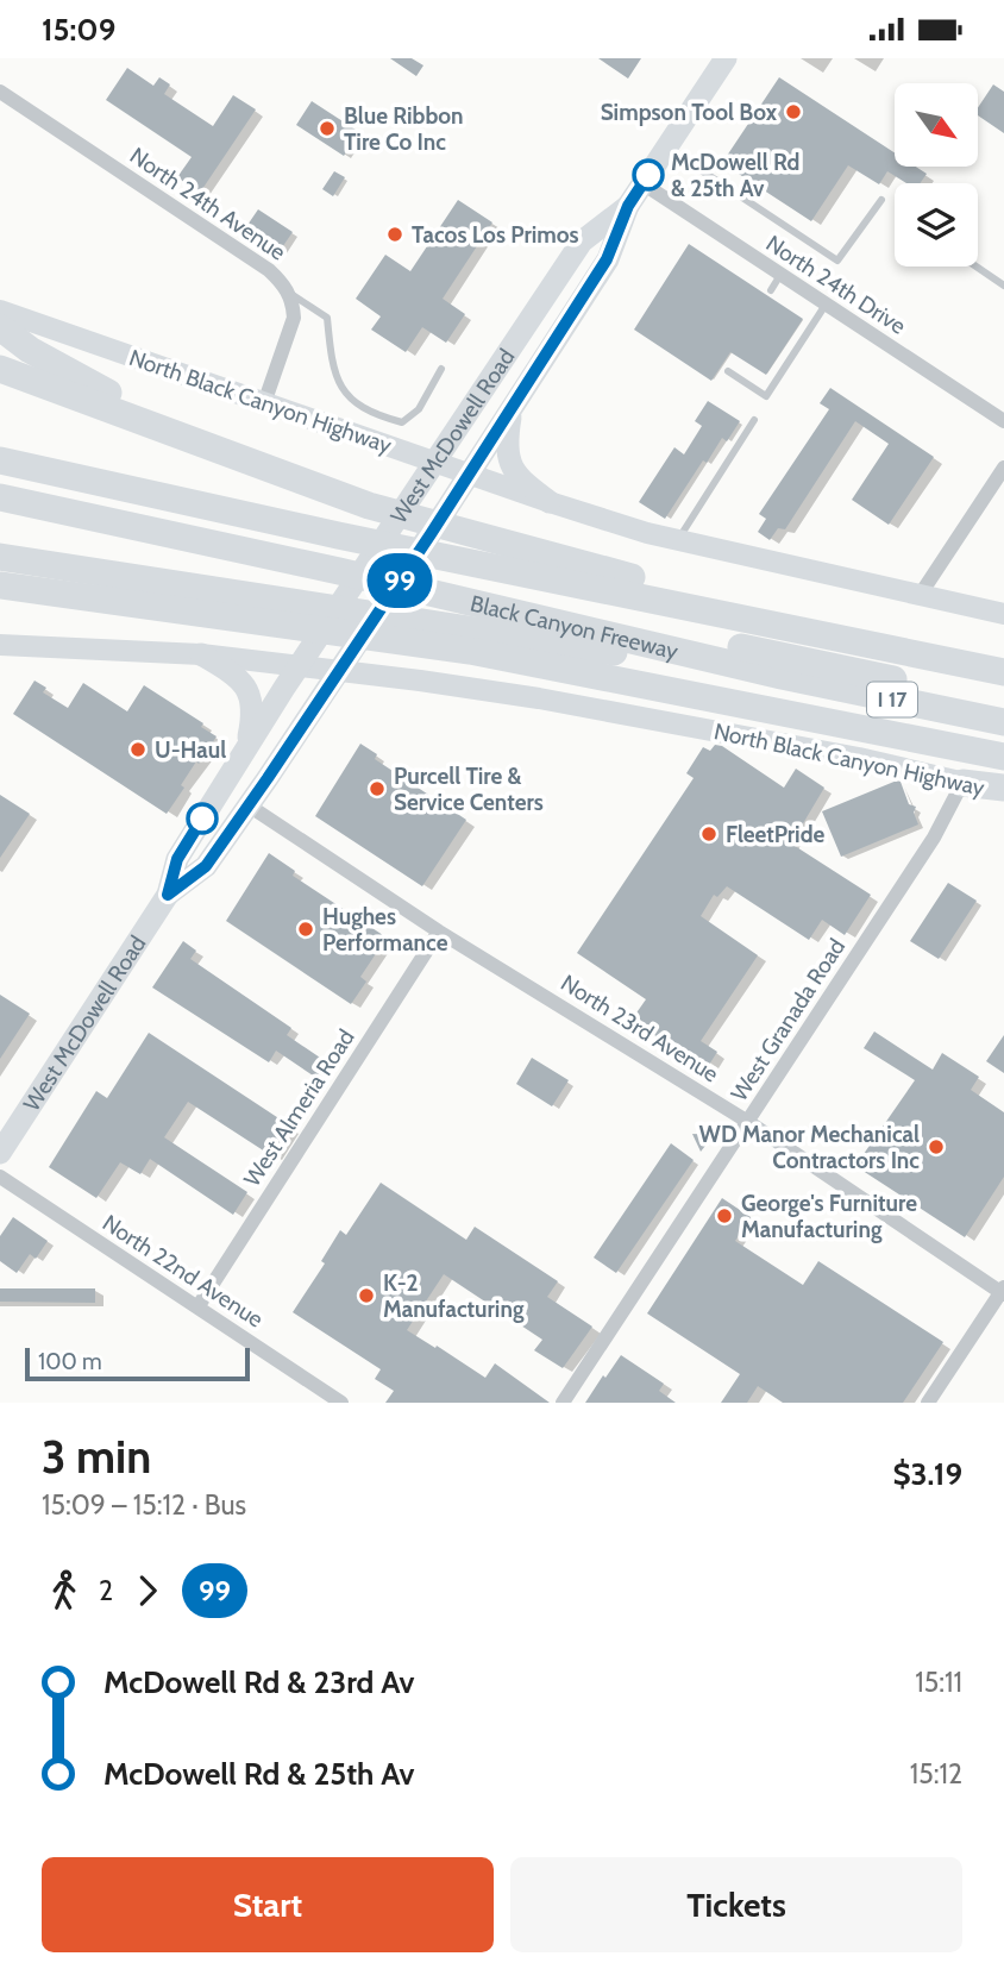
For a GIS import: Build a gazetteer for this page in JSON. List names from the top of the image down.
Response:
{
  "streets": {
    "highway": ["Black Canyon Freeway", "I 17"],
    "main road": ["North Black Canyon Highway", "West McDowell Road"],
    "street": [
      "North 24th Avenue",
      "North 24th Drive",
      "West Granada Road",
      "North 23rd Avenue",
      "West Almeria Road",
      "North 22nd Avenue"
    ]
  },
  "crossings": [
    ["North 24th Avenue", "North Black Canyon Highway"],
    ["North 24th Drive", "West McDowell Road"],
    ["North Black Canyon Highway", "West McDowell Road"],
    ["North Black Canyon Highway", "West Granada Road"],
    ["West McDowell Road", "North 23rd Avenue"],
    ["West Granada Road", "North 23rd Avenue"],
    ["North 23rd Avenue", "West Almeria Road"],
    ["West Almeria Road", "North 22nd Avenue"]
  ],
  "places": [
    "Simpson Tool Box",
    "Blue Ribbon Tire Co Inc",
    "McDowell Rd & 25th Av",
    "Tacos Los Primos",
    "U-Haul",
    "Purcell Tire & Service Centers",
    "FleetPride",
    "Hughes Performance",
    "WD Manor Mechanical Contractors Inc",
    "George's Furniture Manufacturing",
    "K-2 Manufacturing"
  ],
  "lines": ["bus line 99"],
  "scale_bar": "100 m",
  "north": "bottom right",
  "page": {
    "status": "15:09",
    "on_map": "99",
    "scale": "100 m",
    "heading": ["3 min", "15:09 – 15:12 · Bus", "$3.19"],
    "legs": ["2", "99"],
    "list": [
      {
        "name": "McDowell Rd & 23rd Av",
        "value": "15:11"
      },
      {
        "name": "McDowell Rd & 25th Av",
        "value": "15:12"
      }
    ],
    "buttons": ["Start", "Tickets"]
  }
}
